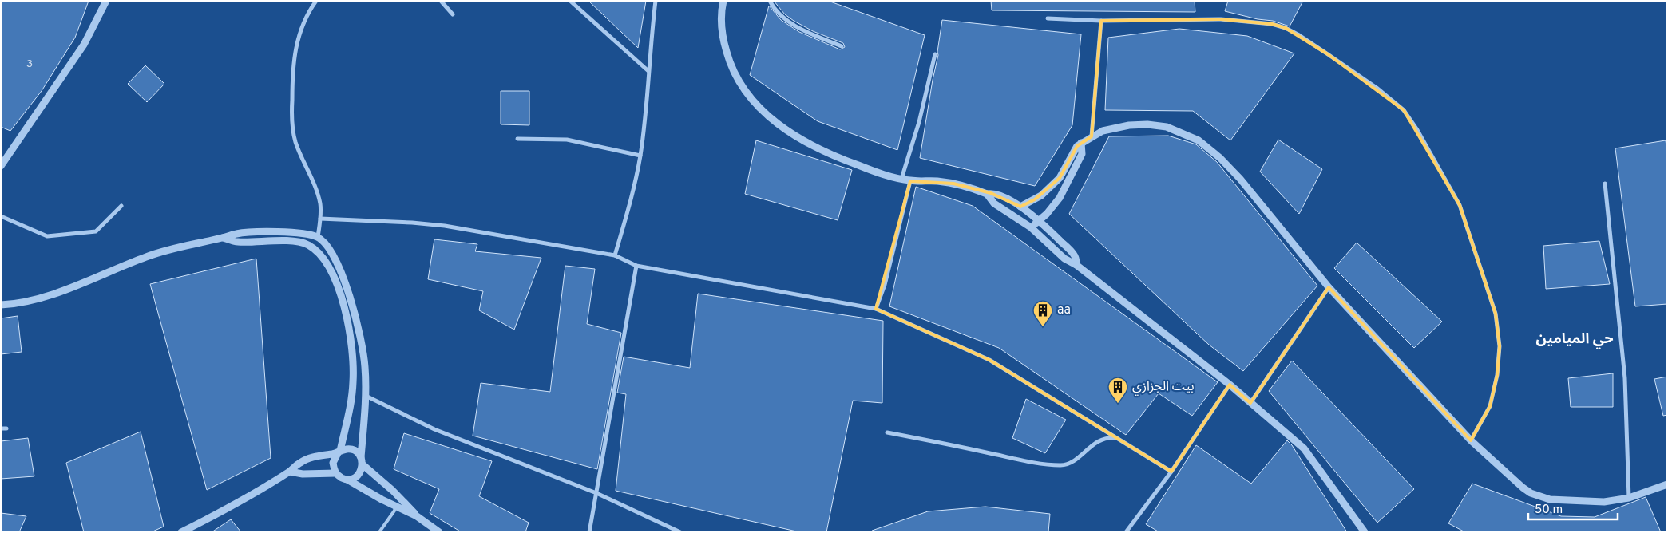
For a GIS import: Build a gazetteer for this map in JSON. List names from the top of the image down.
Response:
{
  "districts": ["حي الميامين"],
  "places": {
    "building": ["aa", "بيت الجزازي"]
  },
  "house_numbers": ["3"],
  "scale_bar": "50 m"
}
